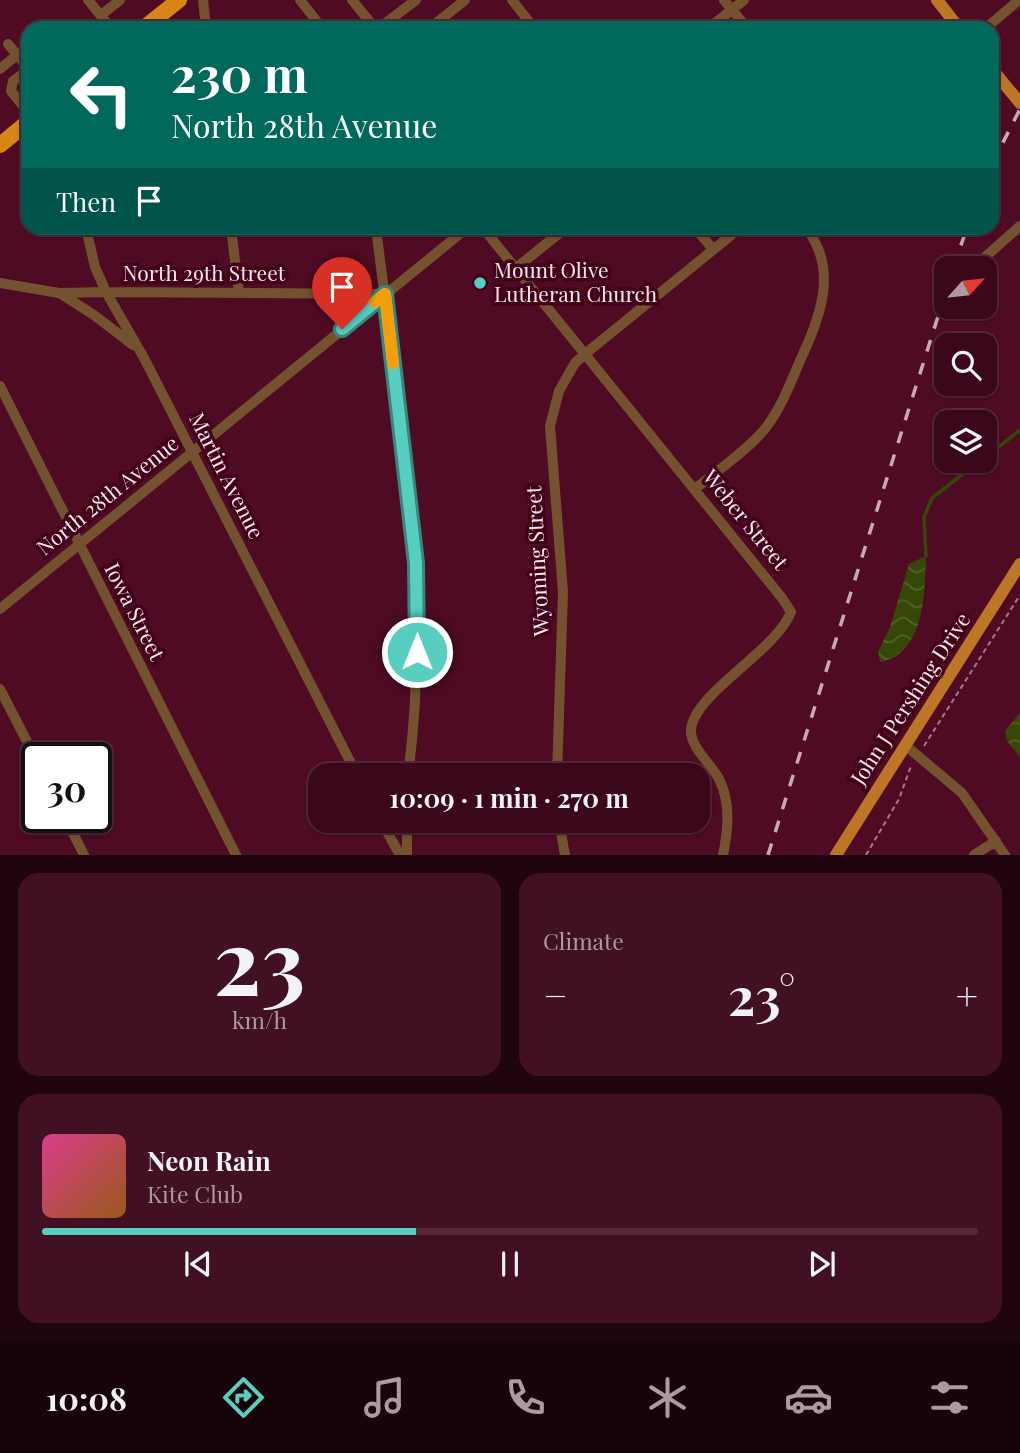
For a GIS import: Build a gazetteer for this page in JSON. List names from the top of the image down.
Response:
{
  "streets": {
    "main road": ["John J Pershing Drive"],
    "street": [
      "North 29th Street",
      "Martin Avenue",
      "North 28th Avenue",
      "Weber Street",
      "Wyoming Street",
      "Iowa Street"
    ]
  },
  "crossings": [
    ["North 29th Street", "Martin Avenue"],
    ["North 29th Street", "North 28th Avenue"],
    ["Martin Avenue", "North 28th Avenue"],
    ["North 28th Avenue", "Iowa Street"],
    ["Weber Street", "Wyoming Street"]
  ],
  "places": ["Mount Olive Lutheran Church"],
  "north": "top right",
  "page": {
    "turn": ["230 m", "North 28th Avenue"],
    "then": "Then",
    "limit": "30",
    "trip": "10:09 · 1 min · 270 m",
    "tile": [
      ["23", "km/h"],
      "Climate"
    ],
    "heat": ["−", "23°", "+"],
    "song": ["Neon Rain", "Kite Club"],
    "tabs": "10:08"
  }
}
